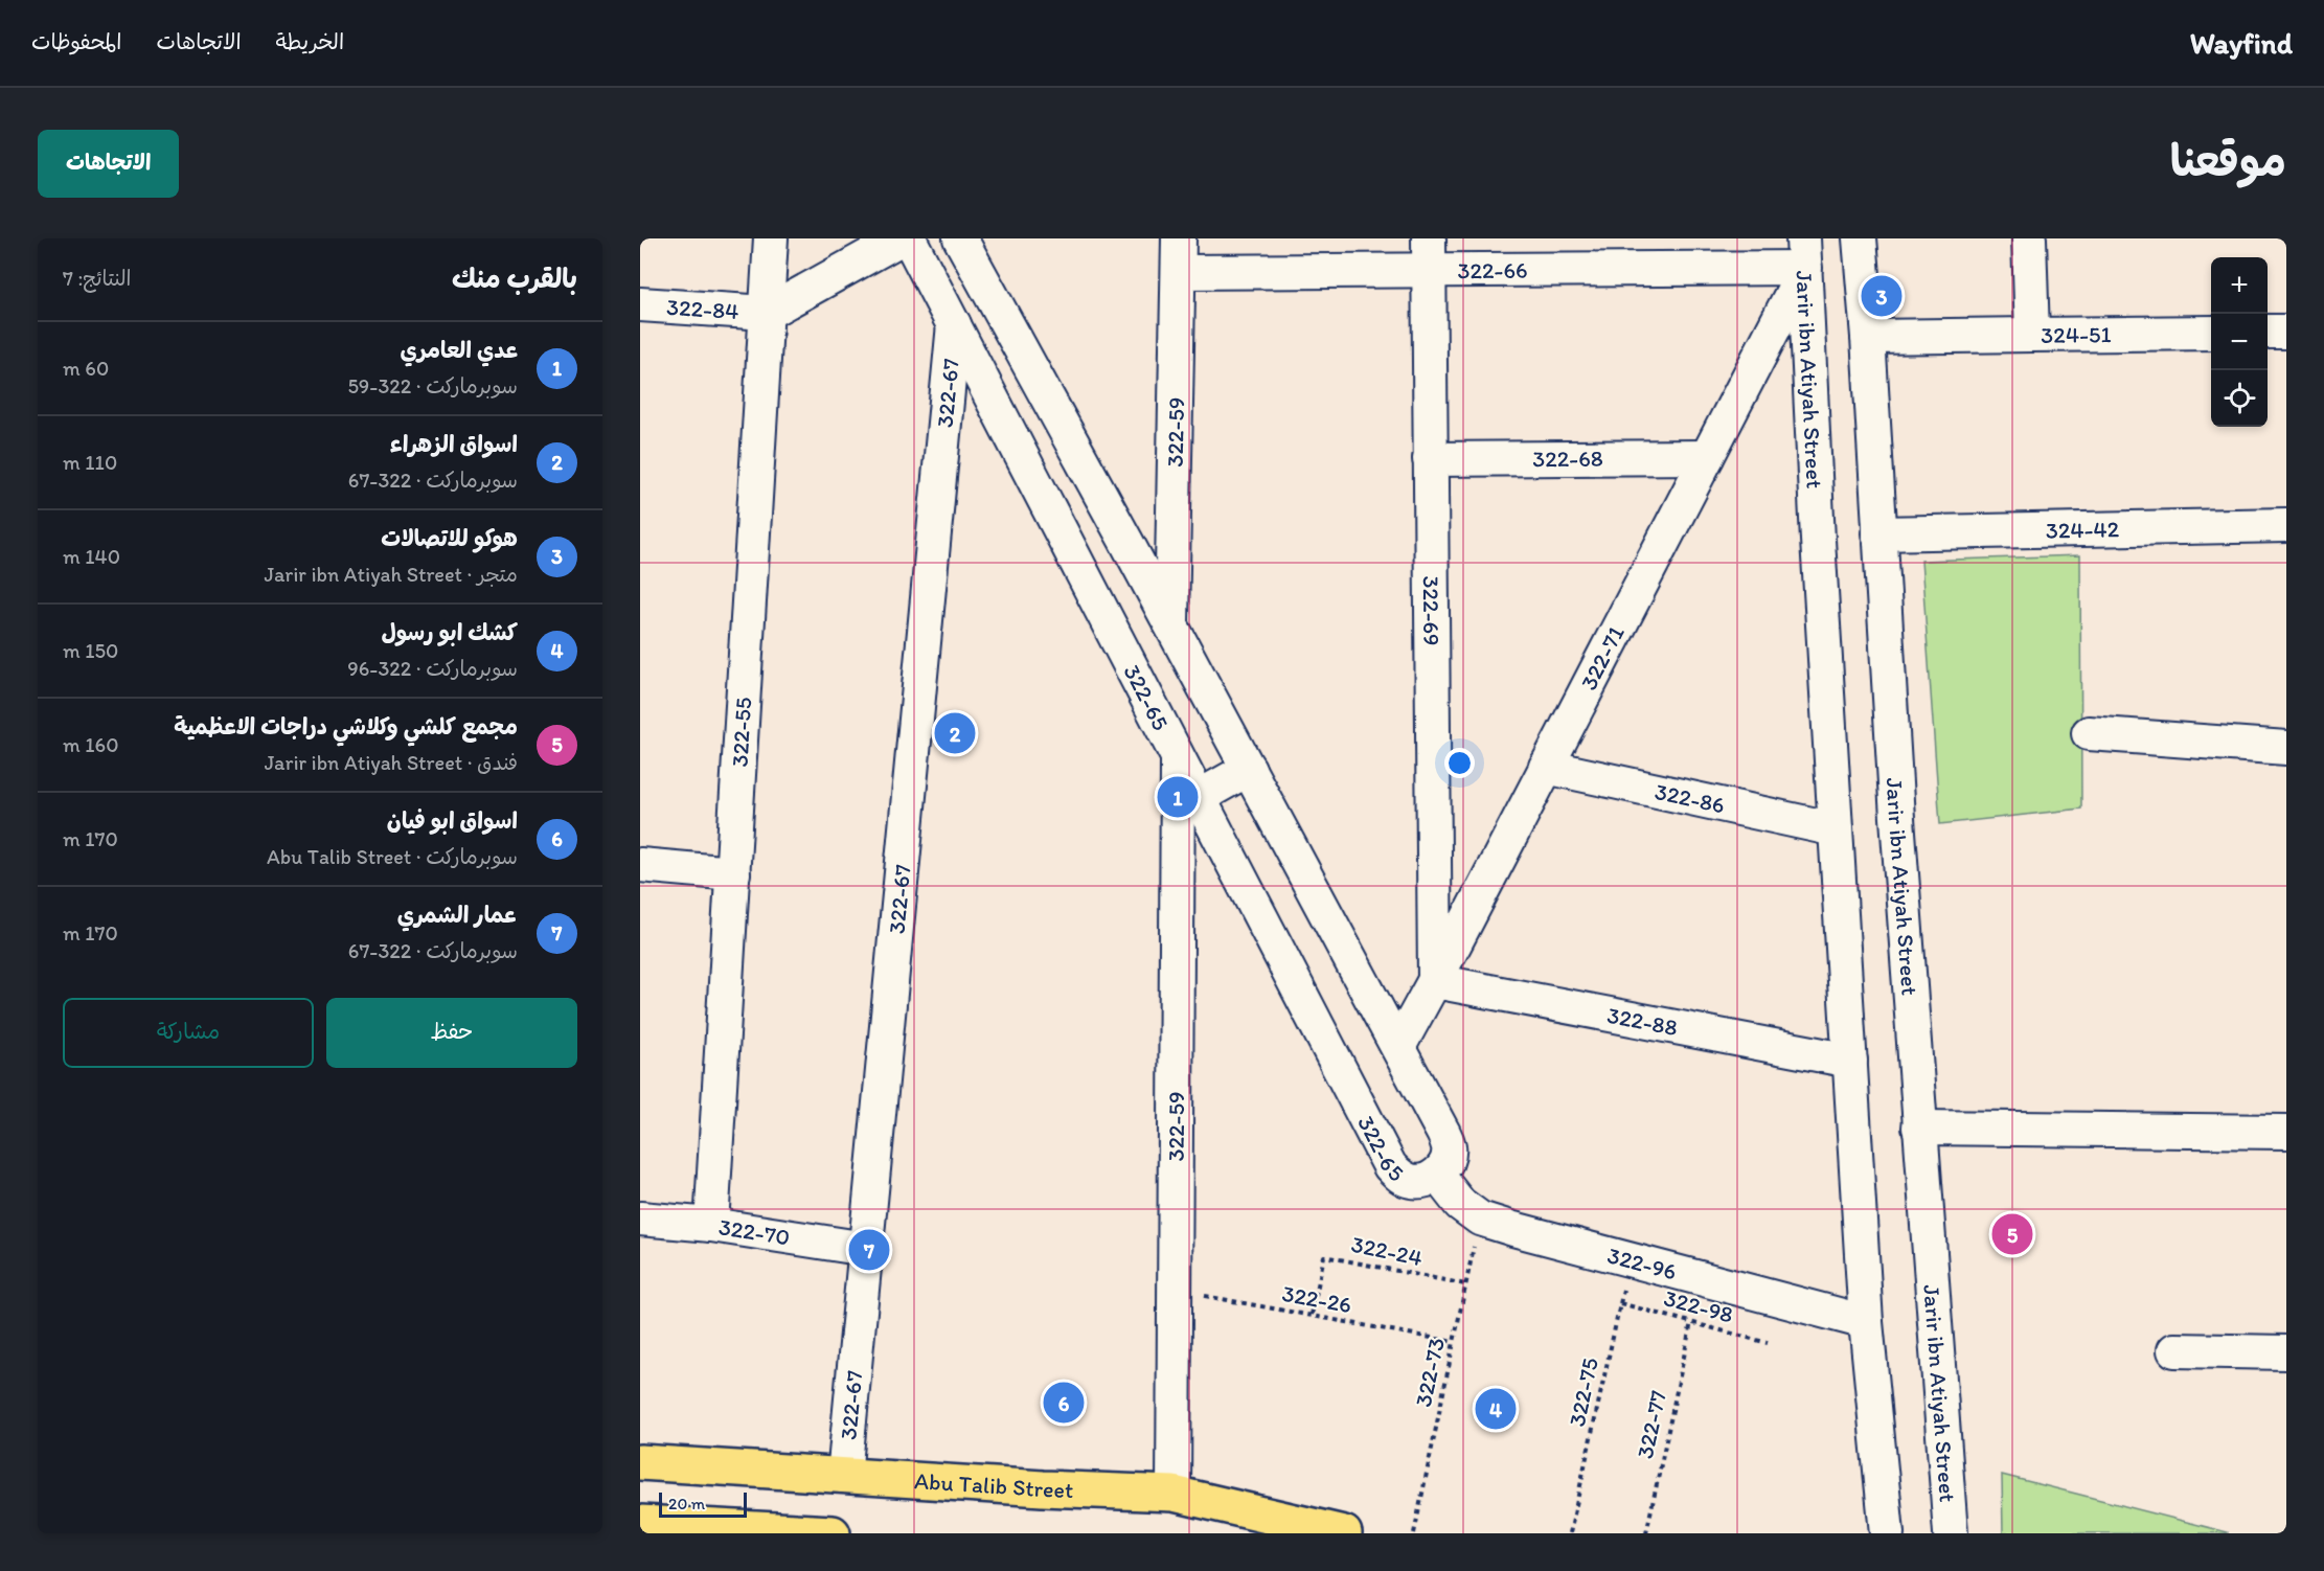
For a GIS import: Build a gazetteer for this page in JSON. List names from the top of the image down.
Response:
{
  "streets": {
    "main road": ["Abu Talib Street"],
    "street": [
      "322-66",
      "322-84",
      "324-51",
      "Jarir ibn Atiyah Street",
      "322-67",
      "322-59",
      "322-68",
      "324-42",
      "322-69",
      "322-71",
      "322-65",
      "322-55",
      "322-86",
      "322-88",
      "322-70",
      "322-96"
    ],
    "path": [
      "322-24",
      "322-26",
      "322-98",
      "322-73",
      "322-75",
      "322-77"
    ]
  },
  "crossings": [
    ["322-66", "Jarir ibn Atiyah Street"],
    ["322-66", "322-59"],
    ["322-66", "322-69"],
    ["322-66", "322-71"],
    ["322-84", "322-55"],
    ["Jarir ibn Atiyah Street", "324-42"],
    ["Jarir ibn Atiyah Street", "322-71"],
    ["Jarir ibn Atiyah Street", "322-86"],
    ["Jarir ibn Atiyah Street", "322-88"],
    ["Jarir ibn Atiyah Street", "322-96"],
    ["322-67", "322-65"],
    ["322-67", "322-70"],
    ["322-67", "Abu Talib Street"],
    ["322-59", "322-65"],
    ["322-59", "322-26"],
    ["322-59", "Abu Talib Street"],
    ["322-68", "322-69"],
    ["322-68", "322-71"],
    ["322-69", "322-71"],
    ["322-69", "322-88"],
    ["322-71", "322-65"],
    ["322-71", "322-86"],
    ["322-71", "322-88"],
    ["322-65", "322-96"],
    ["322-55", "322-70"],
    ["322-24", "322-26"],
    ["322-24", "322-73"],
    ["322-96", "322-73"],
    ["322-96", "322-75"],
    ["322-26", "322-73"],
    ["322-98", "322-75"],
    ["322-98", "322-77"]
  ],
  "scale_bar": "20 m",
  "page": {
    "header": "Wayfind",
    "nav": ["الخريطة", "الاتجاهات", "المحفوظات"],
    "title": "موقعنا",
    "buttons": [
      "الاتجاهات",
      ["حفظ", "مشاركة"]
    ],
    "heading": ["بالقرب منك", "النتائج: 7"],
    "map_buttons": ["+", "−"],
    "pins": [
      "3",
      "2",
      "1",
      "5",
      "7",
      "6",
      "4"
    ],
    "list": [
      {
        "mark": "1",
        "name": "عدي العامري",
        "note": "سوبرماركت · 322-59",
        "value": "60 m"
      },
      {
        "mark": "2",
        "name": "اسواق الزهراء",
        "note": "سوبرماركت · 322-67",
        "value": "110 m"
      },
      {
        "mark": "3",
        "name": "هوكو للاتصالات",
        "note": "متجر · Jarir ibn Atiyah Street",
        "value": "140 m"
      },
      {
        "mark": "4",
        "name": "كشك ابو رسول",
        "note": "سوبرماركت · 322-96",
        "value": "150 m"
      },
      {
        "mark": "5",
        "name": "مجمع كلشي وكلاشي دراجات الاعظمية",
        "note": "فندق · Jarir ibn Atiyah Street",
        "value": "160 m"
      },
      {
        "mark": "6",
        "name": "اسواق ابو فيان",
        "note": "سوبرماركت · Abu Talib Street",
        "value": "170 m"
      },
      {
        "mark": "7",
        "name": "عمار الشمري",
        "note": "سوبرماركت · 322-67",
        "value": "170 m"
      }
    ],
    "scale": "20 m"
  }
}
